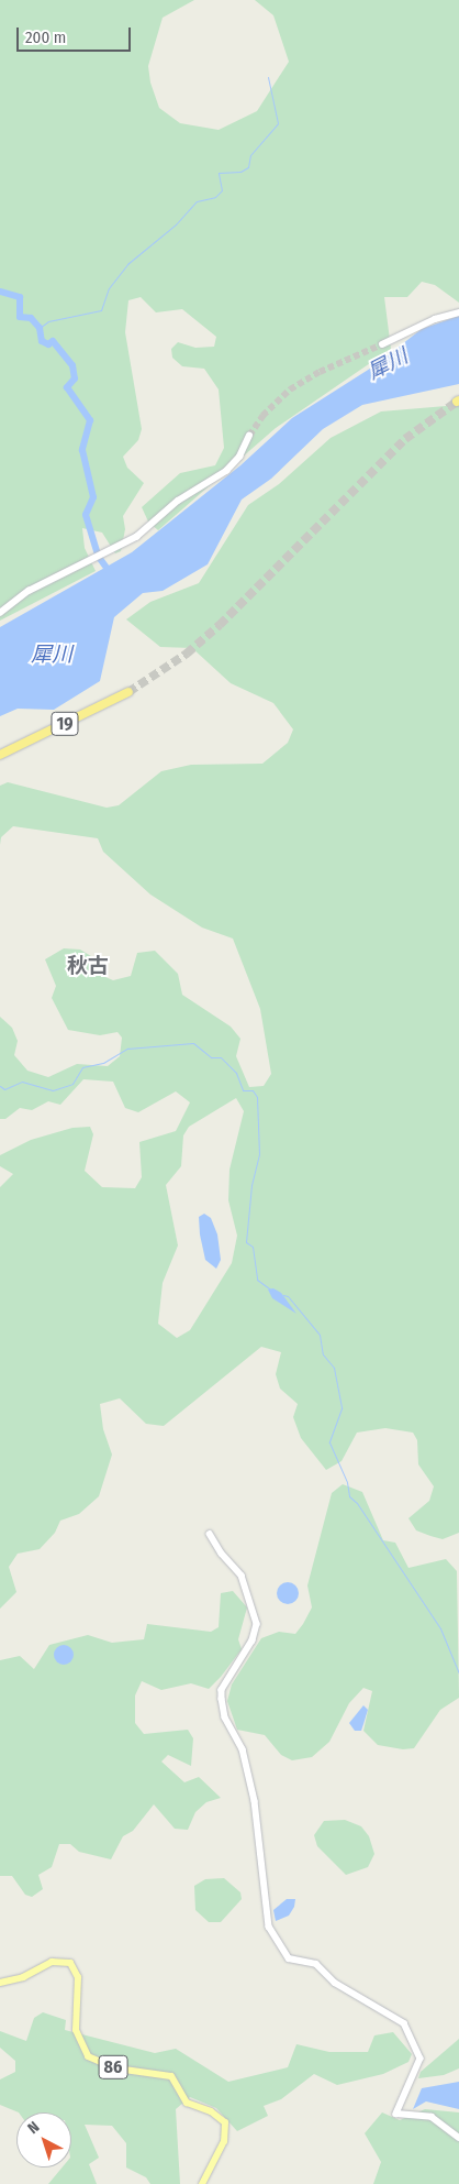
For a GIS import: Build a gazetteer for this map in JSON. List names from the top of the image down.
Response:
{
  "streets": {
    "highway": ["19"],
    "main road": ["86"]
  },
  "districts": ["秋古"],
  "water": ["犀川"],
  "scale_bar": "200 m",
  "north": "top left"
}
